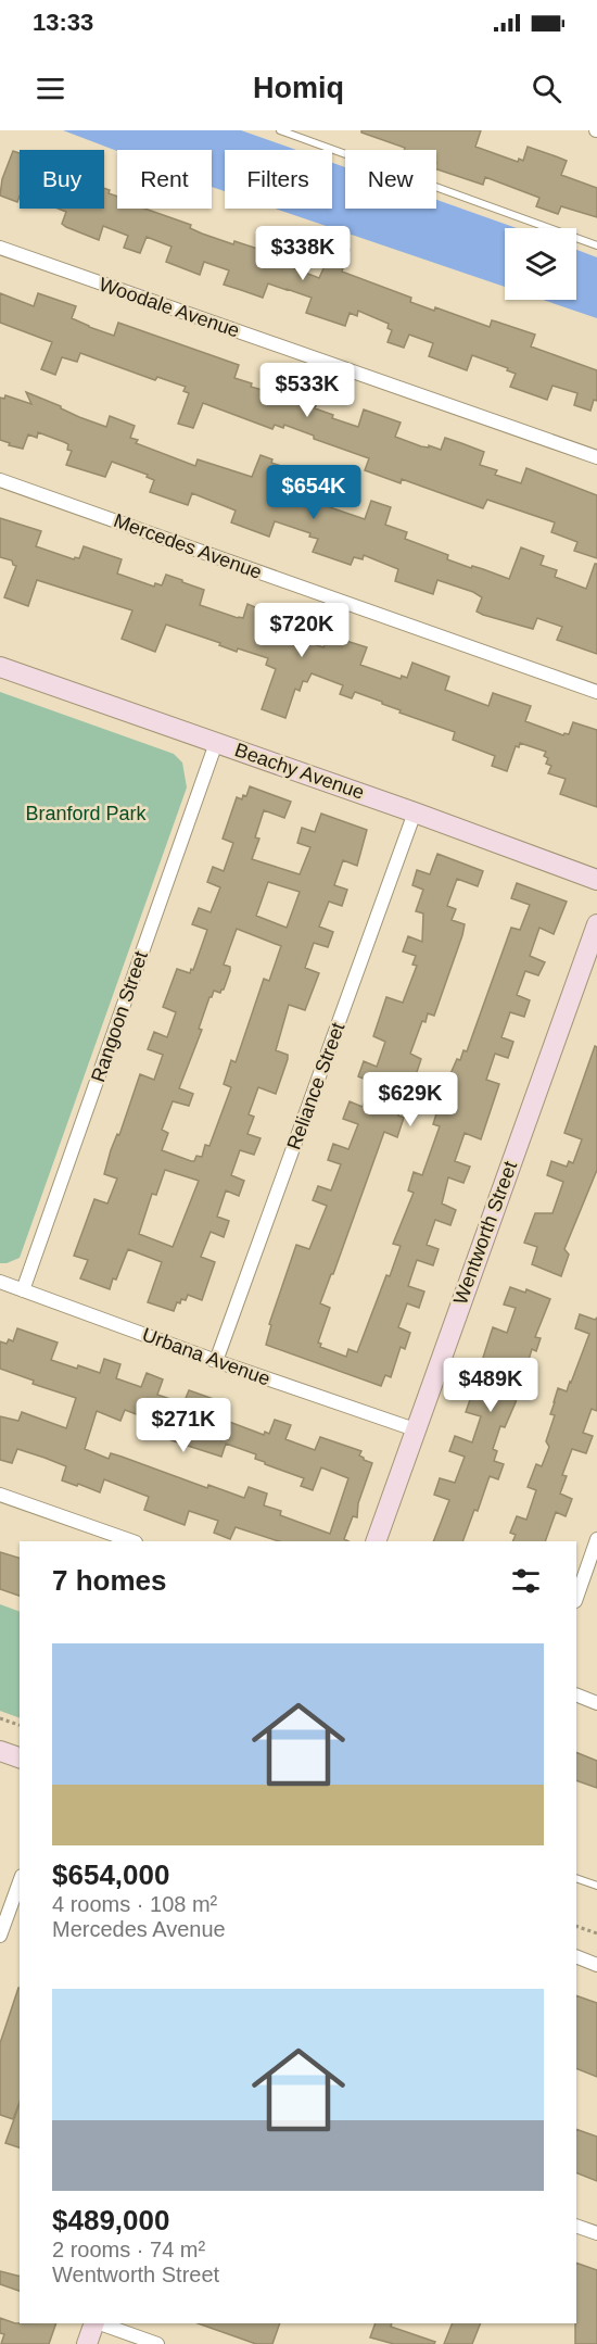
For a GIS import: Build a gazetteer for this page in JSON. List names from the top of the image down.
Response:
{
  "streets": {
    "street": [
      "Woodale Avenue",
      "Mercedes Avenue",
      "Beachy Avenue",
      "Rangoon Street",
      "Reliance Street",
      "Wentworth Street",
      "Urbana Avenue"
    ]
  },
  "crossings": [
    ["Beachy Avenue", "Rangoon Street"],
    ["Beachy Avenue", "Reliance Street"],
    ["Rangoon Street", "Urbana Avenue"],
    ["Reliance Street", "Urbana Avenue"],
    ["Wentworth Street", "Urbana Avenue"]
  ],
  "parks": ["Branford Park"],
  "page": {
    "status": "13:33",
    "header": "Homiq",
    "chip": [
      "Buy",
      "Rent",
      "Filters",
      "New"
    ],
    "price": [
      "$338K",
      "$533K",
      "$654K",
      "$720K",
      "$629K",
      "$489K",
      "$271K"
    ],
    "heading": "7 homes",
    "list": [
      {
        "name": "$654,000",
        "note": "4 rooms · 108 m² · Mercedes Avenue"
      },
      {
        "name": "$489,000",
        "note": "2 rooms · 74 m² · Wentworth Street"
      }
    ]
  }
}
